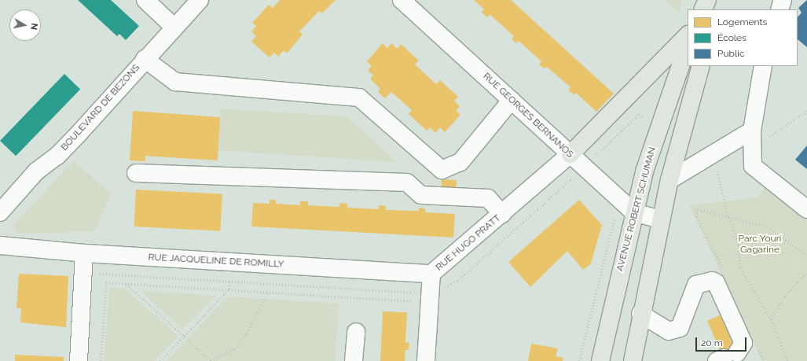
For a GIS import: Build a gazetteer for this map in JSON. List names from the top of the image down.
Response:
{
  "streets": {
    "main road": ["AVENUE ROBERT SCHUMAN"],
    "street": [
      "BOULEVARD DE BEZONS",
      "RUE GEORGES BERNANOS",
      "RUE HUGO PRATT",
      "RUE JACQUELINE DE ROMILLY"
    ]
  },
  "crossings": [
    ["RUE GEORGES BERNANOS", "AVENUE ROBERT SCHUMAN"],
    ["RUE GEORGES BERNANOS", "RUE HUGO PRATT"],
    ["RUE HUGO PRATT", "RUE JACQUELINE DE ROMILLY"]
  ],
  "parks": ["Parc Youri Gagarine"],
  "legend": ["Logements", "Écoles", "Public"],
  "scale_bar": "20 m",
  "north": "right"
}
